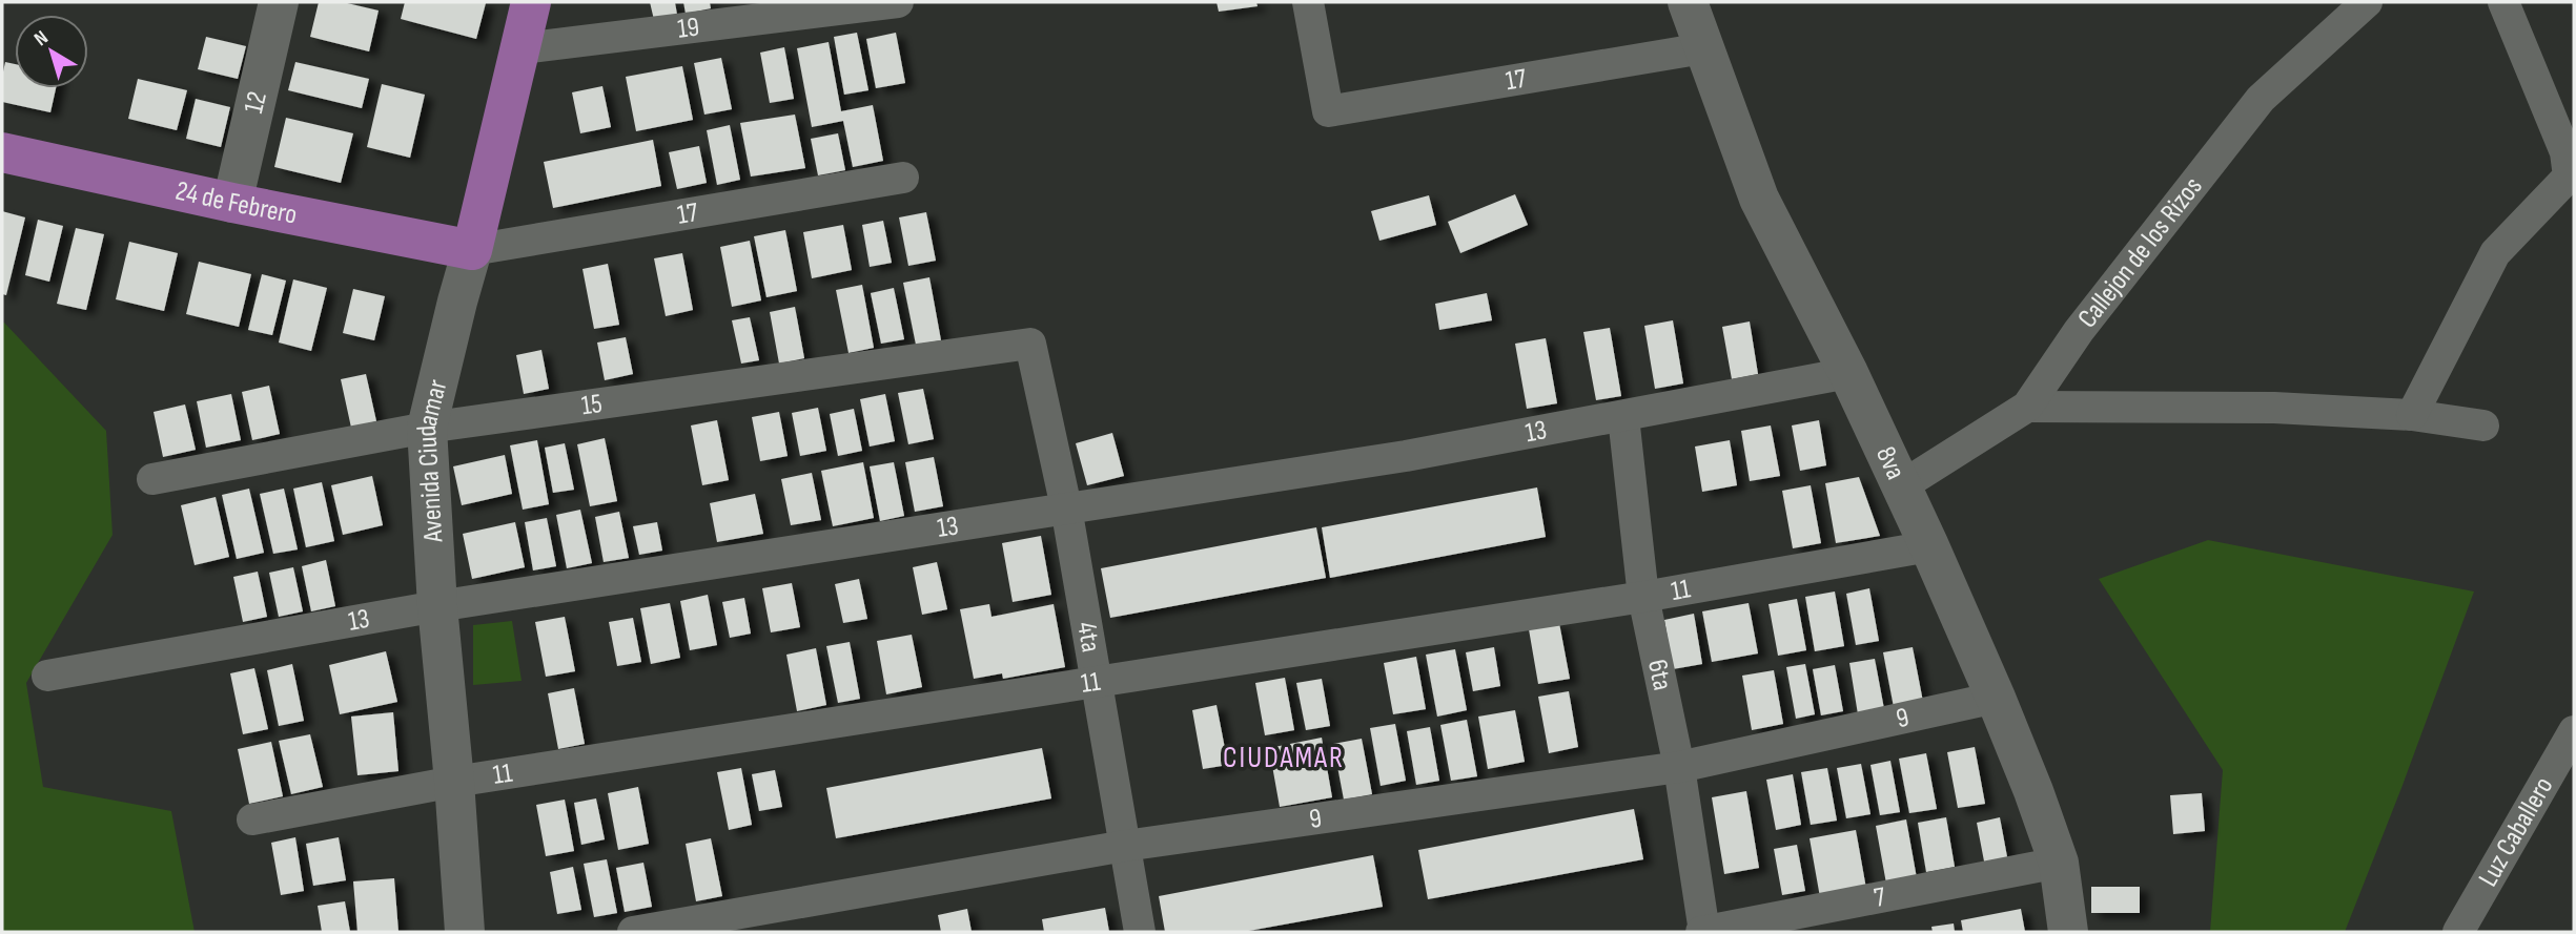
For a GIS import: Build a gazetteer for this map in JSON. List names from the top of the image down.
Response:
{
  "streets": {
    "main road": ["24 de Febrero", "Avenida Ciudamar"],
    "street": [
      "19",
      "17",
      "12",
      "Callejon de los Rizos",
      "15",
      "13",
      "8va",
      "11",
      "4ta",
      "6ta",
      "9",
      "Luz Caballero",
      "7"
    ]
  },
  "crossings": [
    ["19", "Avenida Ciudamar"],
    ["17", "24 de Febrero"],
    ["17", "Avenida Ciudamar"],
    ["17", "8va"],
    ["12", "24 de Febrero"],
    ["24 de Febrero", "Avenida Ciudamar"],
    ["Callejon de los Rizos", "8va"],
    ["15", "Avenida Ciudamar"],
    ["15", "4ta"],
    ["13", "Avenida Ciudamar"],
    ["13", "8va"],
    ["13", "4ta"],
    ["13", "6ta"],
    ["Avenida Ciudamar", "11"],
    ["8va", "11"],
    ["8va", "9"],
    ["8va", "7"],
    ["11", "4ta"],
    ["11", "6ta"],
    ["4ta", "9"],
    ["6ta", "9"],
    ["6ta", "7"]
  ],
  "districts": ["CIUDAMAR"],
  "north": "top left"
}
